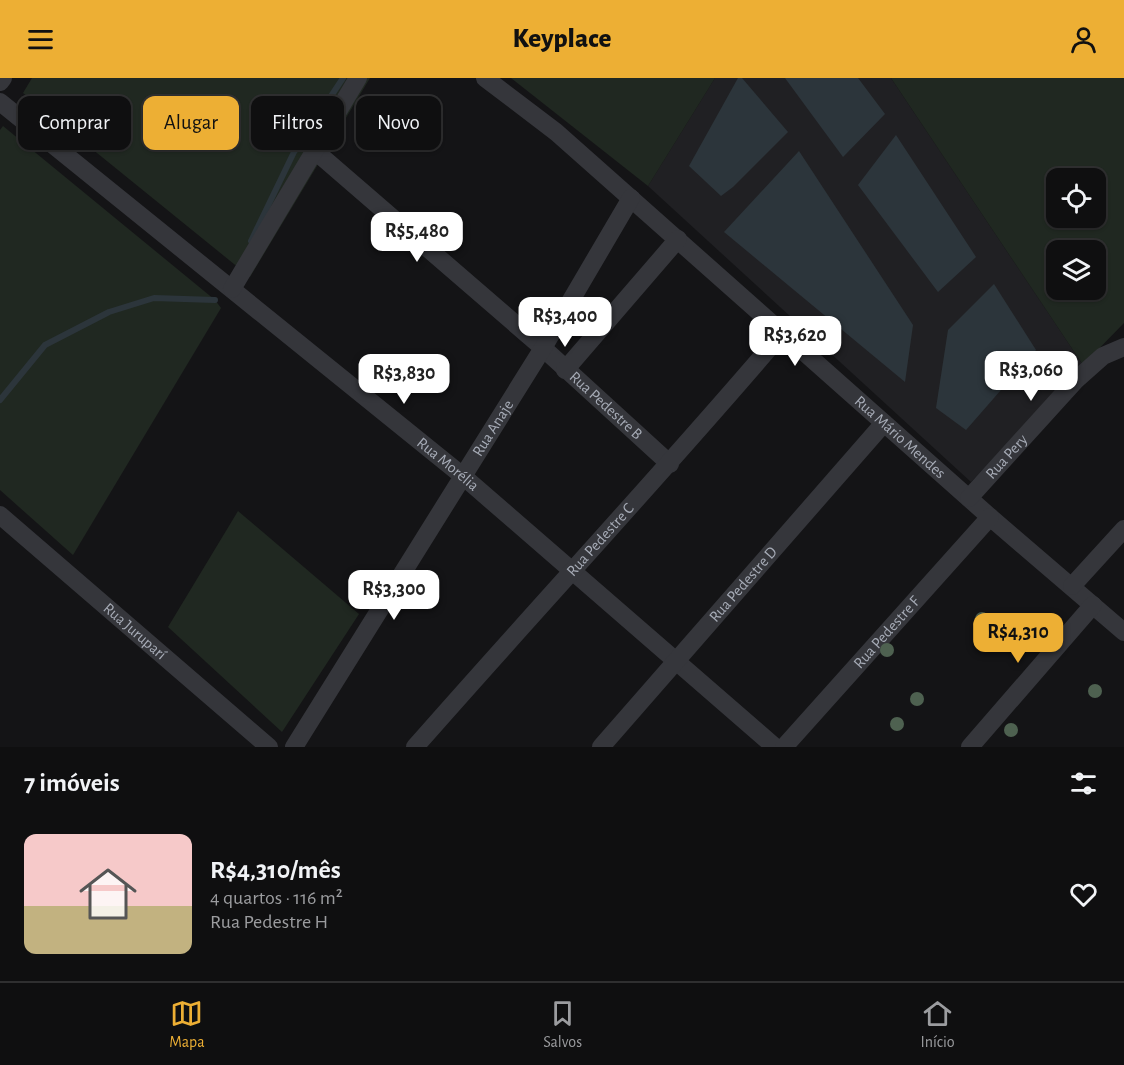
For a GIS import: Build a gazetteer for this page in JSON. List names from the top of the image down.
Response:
{
  "streets": {
    "street": [
      "Rua Pedestre B",
      "Rua Anaje",
      "Rua Mário Mendes",
      "Rua Pery",
      "Rua Morélia",
      "Rua Pedestre C",
      "Rua Pedestre D",
      "Rua Juruparí",
      "Rua Pedestre F"
    ]
  },
  "crossings": [
    ["Rua Pedestre B", "Rua Anaje"],
    ["Rua Pedestre B", "Rua Pedestre C"],
    ["Rua Anaje", "Rua Mário Mendes"],
    ["Rua Anaje", "Rua Morélia"],
    ["Rua Mário Mendes", "Rua Pery"],
    ["Rua Mário Mendes", "Rua Pedestre C"],
    ["Rua Mário Mendes", "Rua Pedestre D"],
    ["Rua Mário Mendes", "Rua Pedestre F"],
    ["Rua Morélia", "Rua Pedestre C"],
    ["Rua Morélia", "Rua Pedestre D"]
  ],
  "page": {
    "header": "Keyplace",
    "chip": [
      "Comprar",
      "Alugar",
      "Filtros",
      "Novo"
    ],
    "price": [
      "R$5,480",
      "R$3,400",
      "R$3,620",
      "R$3,060",
      "R$3,830",
      "R$3,300",
      "R$4,310"
    ],
    "heading": "7 imóveis",
    "list": [
      {
        "name": "R$4,310/mês",
        "note": "4 quartos · 116 m² · Rua Pedestre H"
      }
    ],
    "tabs": ["Mapa", "Salvos", "Início"]
  }
}
